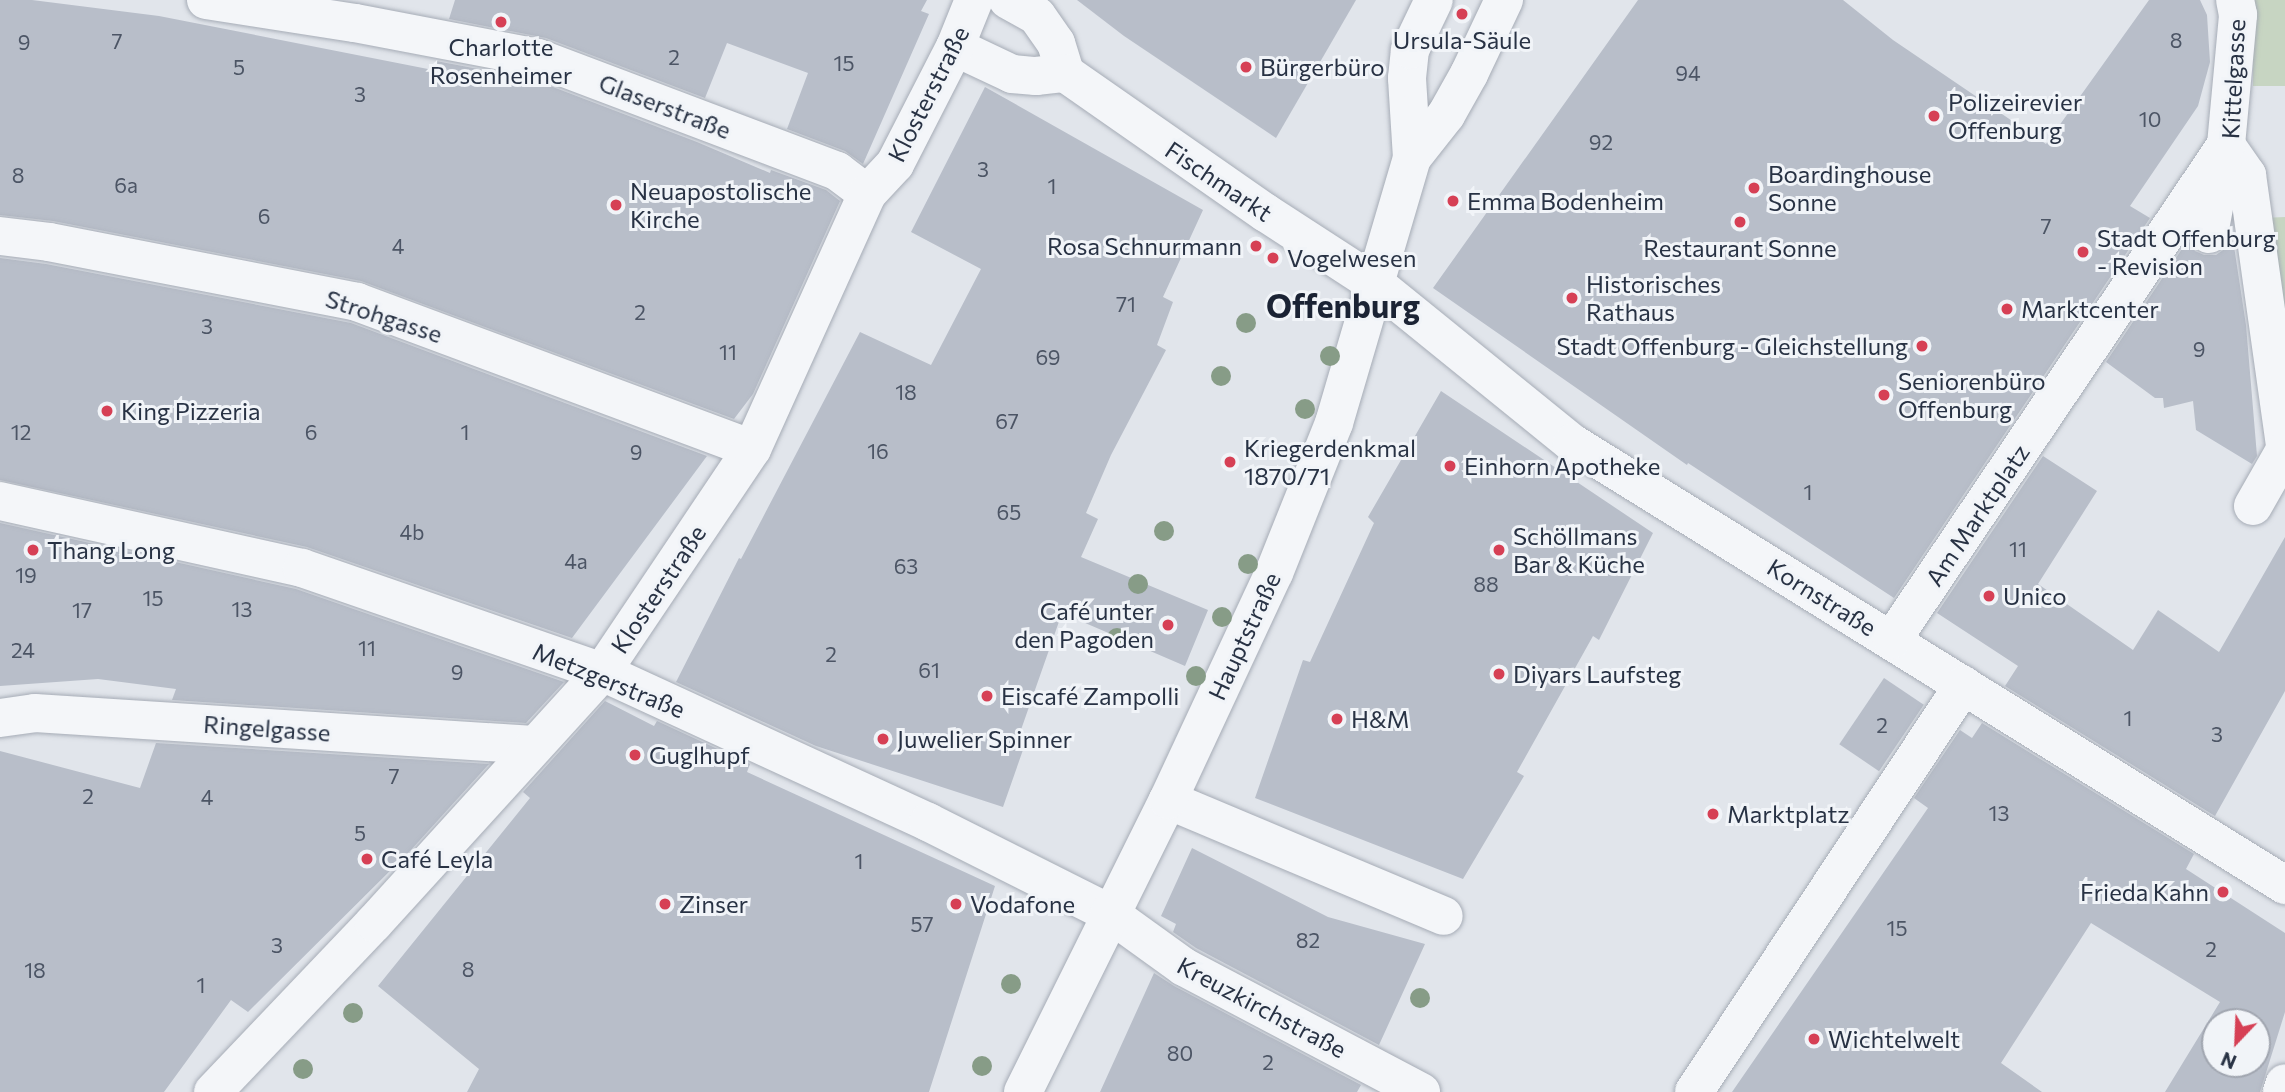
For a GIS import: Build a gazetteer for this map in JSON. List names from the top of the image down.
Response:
{
  "streets": {
    "street": [
      "Kittelgasse",
      "Klosterstraße",
      "Glaserstraße",
      "Fischmarkt",
      "Strohgasse",
      "Am Marktplatz",
      "Kornstraße",
      "Hauptstraße",
      "Metzgerstraße",
      "Ringelgasse",
      "Kreuzkirchstraße"
    ]
  },
  "crossings": [
    ["Kittelgasse", "Am Marktplatz"],
    ["Klosterstraße", "Glaserstraße"],
    ["Klosterstraße", "Strohgasse"],
    ["Klosterstraße", "Metzgerstraße"],
    ["Klosterstraße", "Ringelgasse"],
    ["Fischmarkt", "Kornstraße"],
    ["Fischmarkt", "Hauptstraße"],
    ["Am Marktplatz", "Kornstraße"],
    ["Kornstraße", "Hauptstraße"],
    ["Hauptstraße", "Metzgerstraße"],
    ["Hauptstraße", "Kreuzkirchstraße"],
    ["Metzgerstraße", "Kreuzkirchstraße"]
  ],
  "districts": ["Offenburg"],
  "places": [
    "Ursula-Säule",
    "Charlotte Rosenheimer",
    "Bürgerbüro",
    "Polizeirevier Offenburg",
    "Boardinghouse Sonne",
    "Emma Bodenheim",
    "Neuapostolische Kirche",
    "Restaurant Sonne",
    "Rosa Schnurmann",
    "Stadt Offenburg - Revision",
    "Vogelwesen",
    "Historisches Rathaus",
    "Marktcenter",
    "Stadt Offenburg - Gleichstellung",
    "Seniorenbüro Offenburg",
    "King Pizzeria",
    "Kriegerdenkmal 1870/71",
    "Einhorn Apotheke",
    "Thang Long",
    "Schöllmans Bar & Küche",
    "Unico",
    "Café unter den Pagoden",
    "Diyars Laufsteg",
    "Eiscafé Zampolli",
    "H&M",
    "Juwelier Spinner",
    "Guglhupf",
    "Marktplatz",
    "Café Leyla",
    "Frieda Kahn",
    "Zinser",
    "Vodafone",
    "Wichtelwelt"
  ],
  "house_numbers": [
    "8",
    "7",
    "9",
    "2",
    "15",
    "5",
    "94",
    "3",
    "10",
    "92",
    "3",
    "8",
    "6a",
    "1",
    "6",
    "7",
    "4",
    "71",
    "2",
    "3",
    "9",
    "11",
    "69",
    "18",
    "67",
    "12",
    "6",
    "1",
    "16",
    "9",
    "1",
    "65",
    "4b",
    "11",
    "4a",
    "63",
    "19",
    "88",
    "15",
    "13",
    "17",
    "11",
    "24",
    "2",
    "61",
    "9",
    "1",
    "2",
    "3",
    "7",
    "2",
    "4",
    "13",
    "5",
    "1",
    "57",
    "15",
    "82",
    "3",
    "2",
    "8",
    "18",
    "1",
    "80",
    "2"
  ],
  "north": "bottom left"
}
